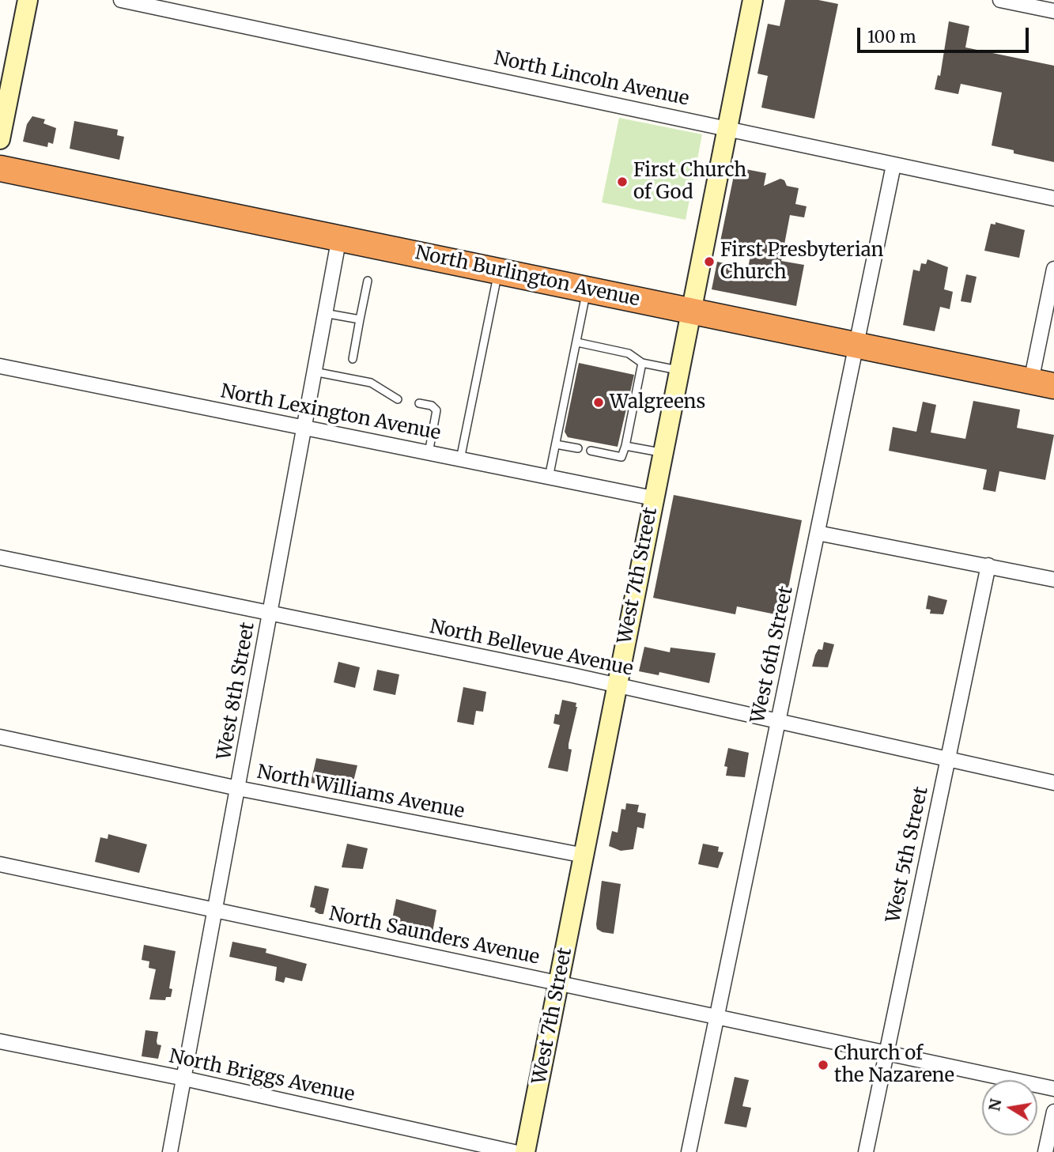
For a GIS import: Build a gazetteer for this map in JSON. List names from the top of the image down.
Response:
{
  "streets": {
    "highway": ["North Burlington Avenue"],
    "main road": ["West 7th Street"],
    "street": [
      "North Lincoln Avenue",
      "North Lexington Avenue",
      "North Bellevue Avenue",
      "West 6th Street",
      "West 8th Street",
      "North Williams Avenue",
      "West 5th Street",
      "North Saunders Avenue",
      "North Briggs Avenue"
    ]
  },
  "crossings": [
    ["North Lincoln Avenue", "West 7th Street"],
    ["North Lincoln Avenue", "West 6th Street"],
    ["North Burlington Avenue", "West 7th Street"],
    ["North Burlington Avenue", "West 6th Street"],
    ["North Burlington Avenue", "West 8th Street"],
    ["North Lexington Avenue", "West 7th Street"],
    ["North Lexington Avenue", "West 8th Street"],
    ["West 7th Street", "North Bellevue Avenue"],
    ["West 7th Street", "North Williams Avenue"],
    ["West 7th Street", "North Saunders Avenue"],
    ["North Bellevue Avenue", "West 6th Street"],
    ["North Bellevue Avenue", "West 8th Street"],
    ["North Bellevue Avenue", "West 5th Street"],
    ["West 6th Street", "North Saunders Avenue"],
    ["West 8th Street", "North Williams Avenue"],
    ["West 8th Street", "North Saunders Avenue"],
    ["West 8th Street", "North Briggs Avenue"],
    ["West 5th Street", "North Saunders Avenue"]
  ],
  "places": [
    "First Church of God",
    "First Presbyterian Church",
    "Walgreens",
    "Church of the Nazarene"
  ],
  "scale_bar": "100 m",
  "north": "left"
}
